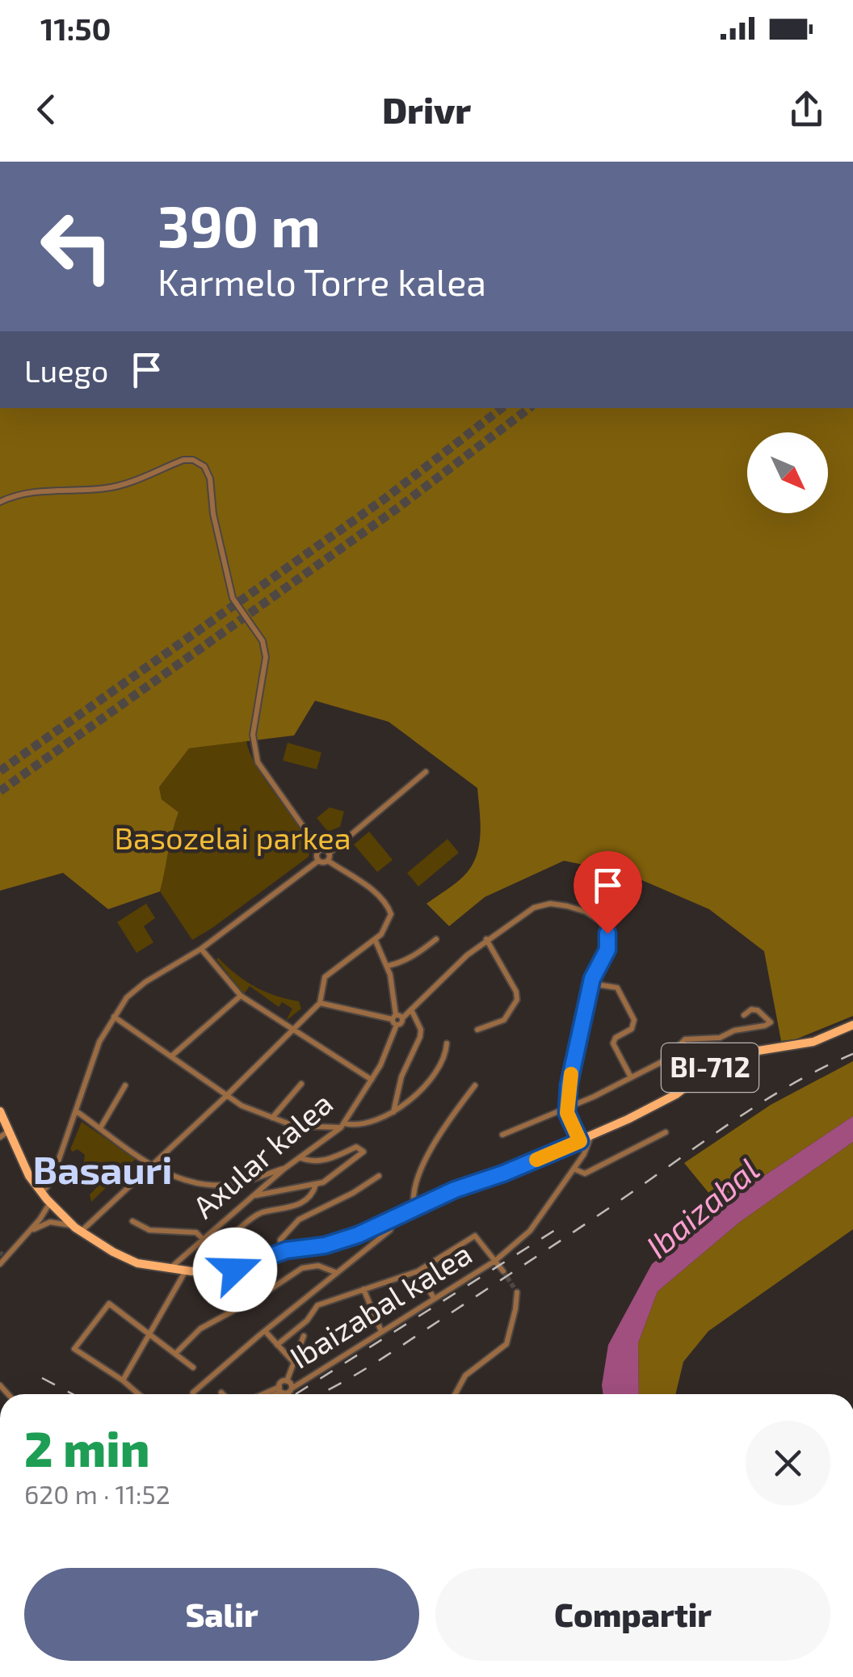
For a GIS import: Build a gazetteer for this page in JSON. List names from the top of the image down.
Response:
{
  "streets": {
    "main road": ["BI-712"],
    "street": ["Axular kalea", "Ibaizabal kalea"]
  },
  "crossings": [
    ["BI-712", "Axular kalea"],
    ["BI-712", "Ibaizabal kalea"]
  ],
  "districts": ["Basauri"],
  "water": ["Ibaizabal"],
  "parks": ["Basozelai parkea"],
  "north": "bottom right",
  "page": {
    "status": "11:50",
    "header": "Drivr",
    "turn": ["390 m", "Karmelo Torre kalea"],
    "then": "Luego",
    "heading": ["2 min", "620 m · 11:52"],
    "buttons": ["Salir", "Compartir"]
  }
}
